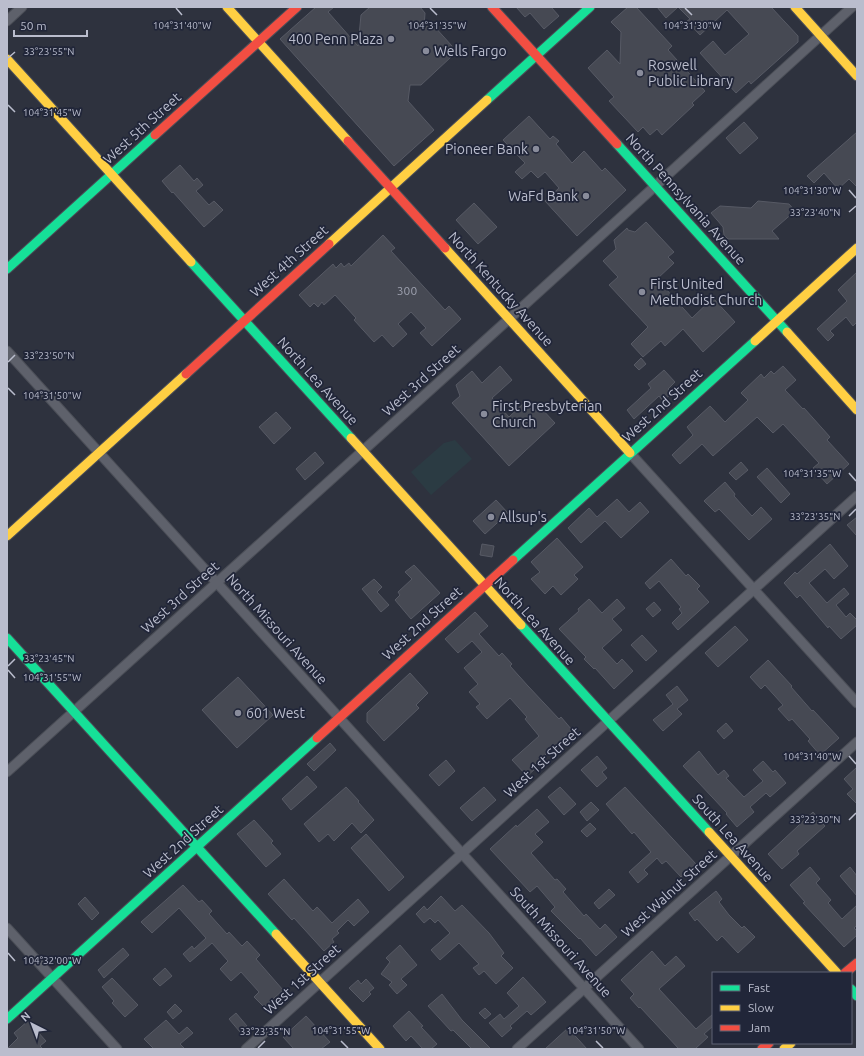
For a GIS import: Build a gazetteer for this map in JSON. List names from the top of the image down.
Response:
{
  "streets": {
    "street": [
      "West 5th Street",
      "North Pennsylvania Avenue",
      "West 4th Street",
      "North Kentucky Avenue",
      "West 3rd Street",
      "North Lea Avenue",
      "West 2nd Street",
      "North Missouri Avenue",
      "West 1st Street",
      "South Lea Avenue",
      "West Walnut Street",
      "South Missouri Avenue"
    ]
  },
  "crossings": [
    ["West 5th Street", "North Kentucky Avenue"],
    ["West 5th Street", "North Lea Avenue"],
    ["North Pennsylvania Avenue", "West 4th Street"],
    ["North Pennsylvania Avenue", "West 3rd Street"],
    ["North Pennsylvania Avenue", "West 2nd Street"],
    ["West 4th Street", "North Kentucky Avenue"],
    ["West 4th Street", "North Lea Avenue"],
    ["West 4th Street", "North Missouri Avenue"],
    ["North Kentucky Avenue", "West 3rd Street"],
    ["North Kentucky Avenue", "West 2nd Street"],
    ["North Kentucky Avenue", "West 1st Street"],
    ["West 3rd Street", "North Lea Avenue"],
    ["West 3rd Street", "North Missouri Avenue"],
    ["North Lea Avenue", "West 2nd Street"],
    ["North Lea Avenue", "West 1st Street"],
    ["North Lea Avenue", "South Lea Avenue"],
    ["West 2nd Street", "North Missouri Avenue"],
    ["North Missouri Avenue", "West 1st Street"],
    ["North Missouri Avenue", "South Missouri Avenue"],
    ["West 1st Street", "South Lea Avenue"],
    ["West 1st Street", "South Missouri Avenue"],
    ["South Lea Avenue", "West Walnut Street"],
    ["West Walnut Street", "South Missouri Avenue"]
  ],
  "places": [
    "400 Penn Plaza",
    "Wells Fargo",
    "Roswell Public Library",
    "Pioneer Bank",
    "WaFd Bank",
    "First United Methodist Church",
    "First Presbyterian Church",
    "Allsup's",
    "601 West"
  ],
  "house_numbers": ["300"],
  "legend": ["Fast", "Slow", "Jam"],
  "scale_bar": "50 m",
  "north": "top left",
  "coordinates": [
    "104°31'40\"W",
    "104°31'30\"W",
    "104°31'35\"W",
    "33°23'55\"N",
    "104°31'45\"W",
    "33°23'40\"N",
    "33°23'50\"N",
    "104°31'50\"W",
    "33°23'35\"N",
    "33°23'45\"N",
    "104°31'55\"W",
    "33°23'30\"N",
    "104°32'00\"W"
  ]
}
